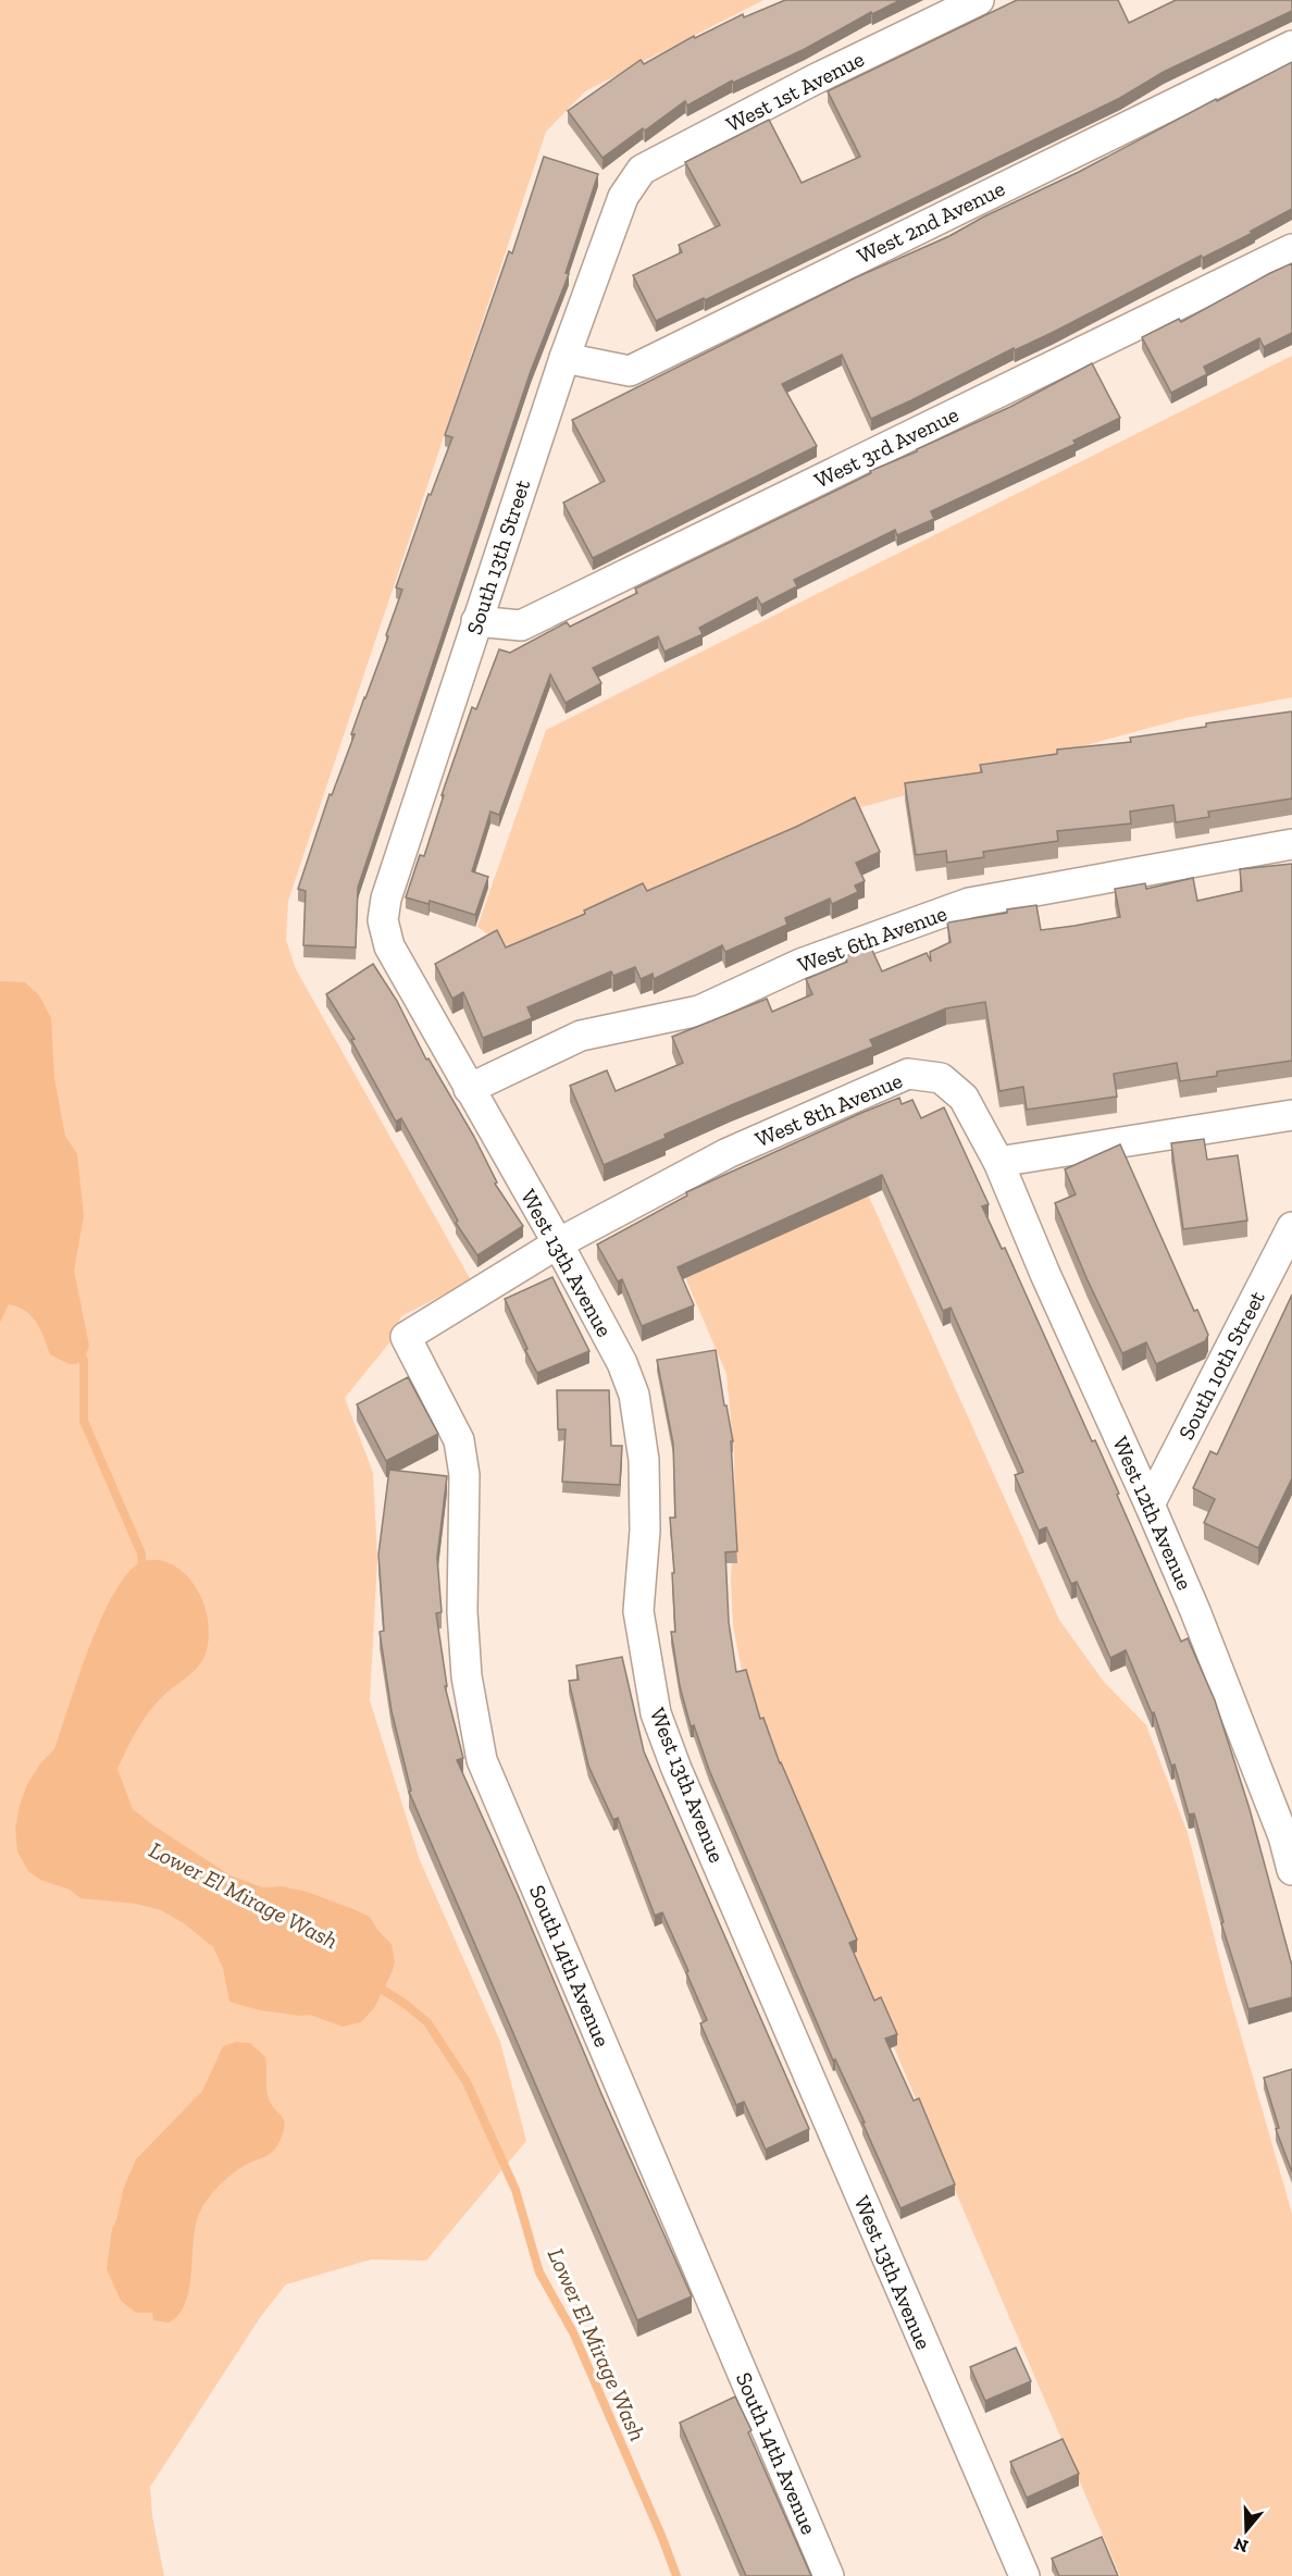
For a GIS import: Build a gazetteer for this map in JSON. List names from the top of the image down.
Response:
{
  "streets": {
    "street": [
      "West 1st Avenue",
      "West 2nd Avenue",
      "West 3rd Avenue",
      "South 13th Street",
      "West 6th Avenue",
      "West 8th Avenue",
      "West 13th Avenue",
      "South 10th Street",
      "West 12th Avenue",
      "South 14th Avenue"
    ]
  },
  "crossings": [
    ["West 1st Avenue", "South 13th Street"],
    ["West 2nd Avenue", "South 13th Street"],
    ["West 3rd Avenue", "South 13th Street"],
    ["South 13th Street", "West 13th Avenue"],
    ["West 6th Avenue", "West 13th Avenue"],
    ["West 8th Avenue", "West 13th Avenue"],
    ["West 8th Avenue", "West 12th Avenue"],
    ["West 8th Avenue", "South 14th Avenue"],
    ["South 10th Street", "West 12th Avenue"]
  ],
  "water": ["Lower El Mirage Wash"],
  "north": "bottom"
}
